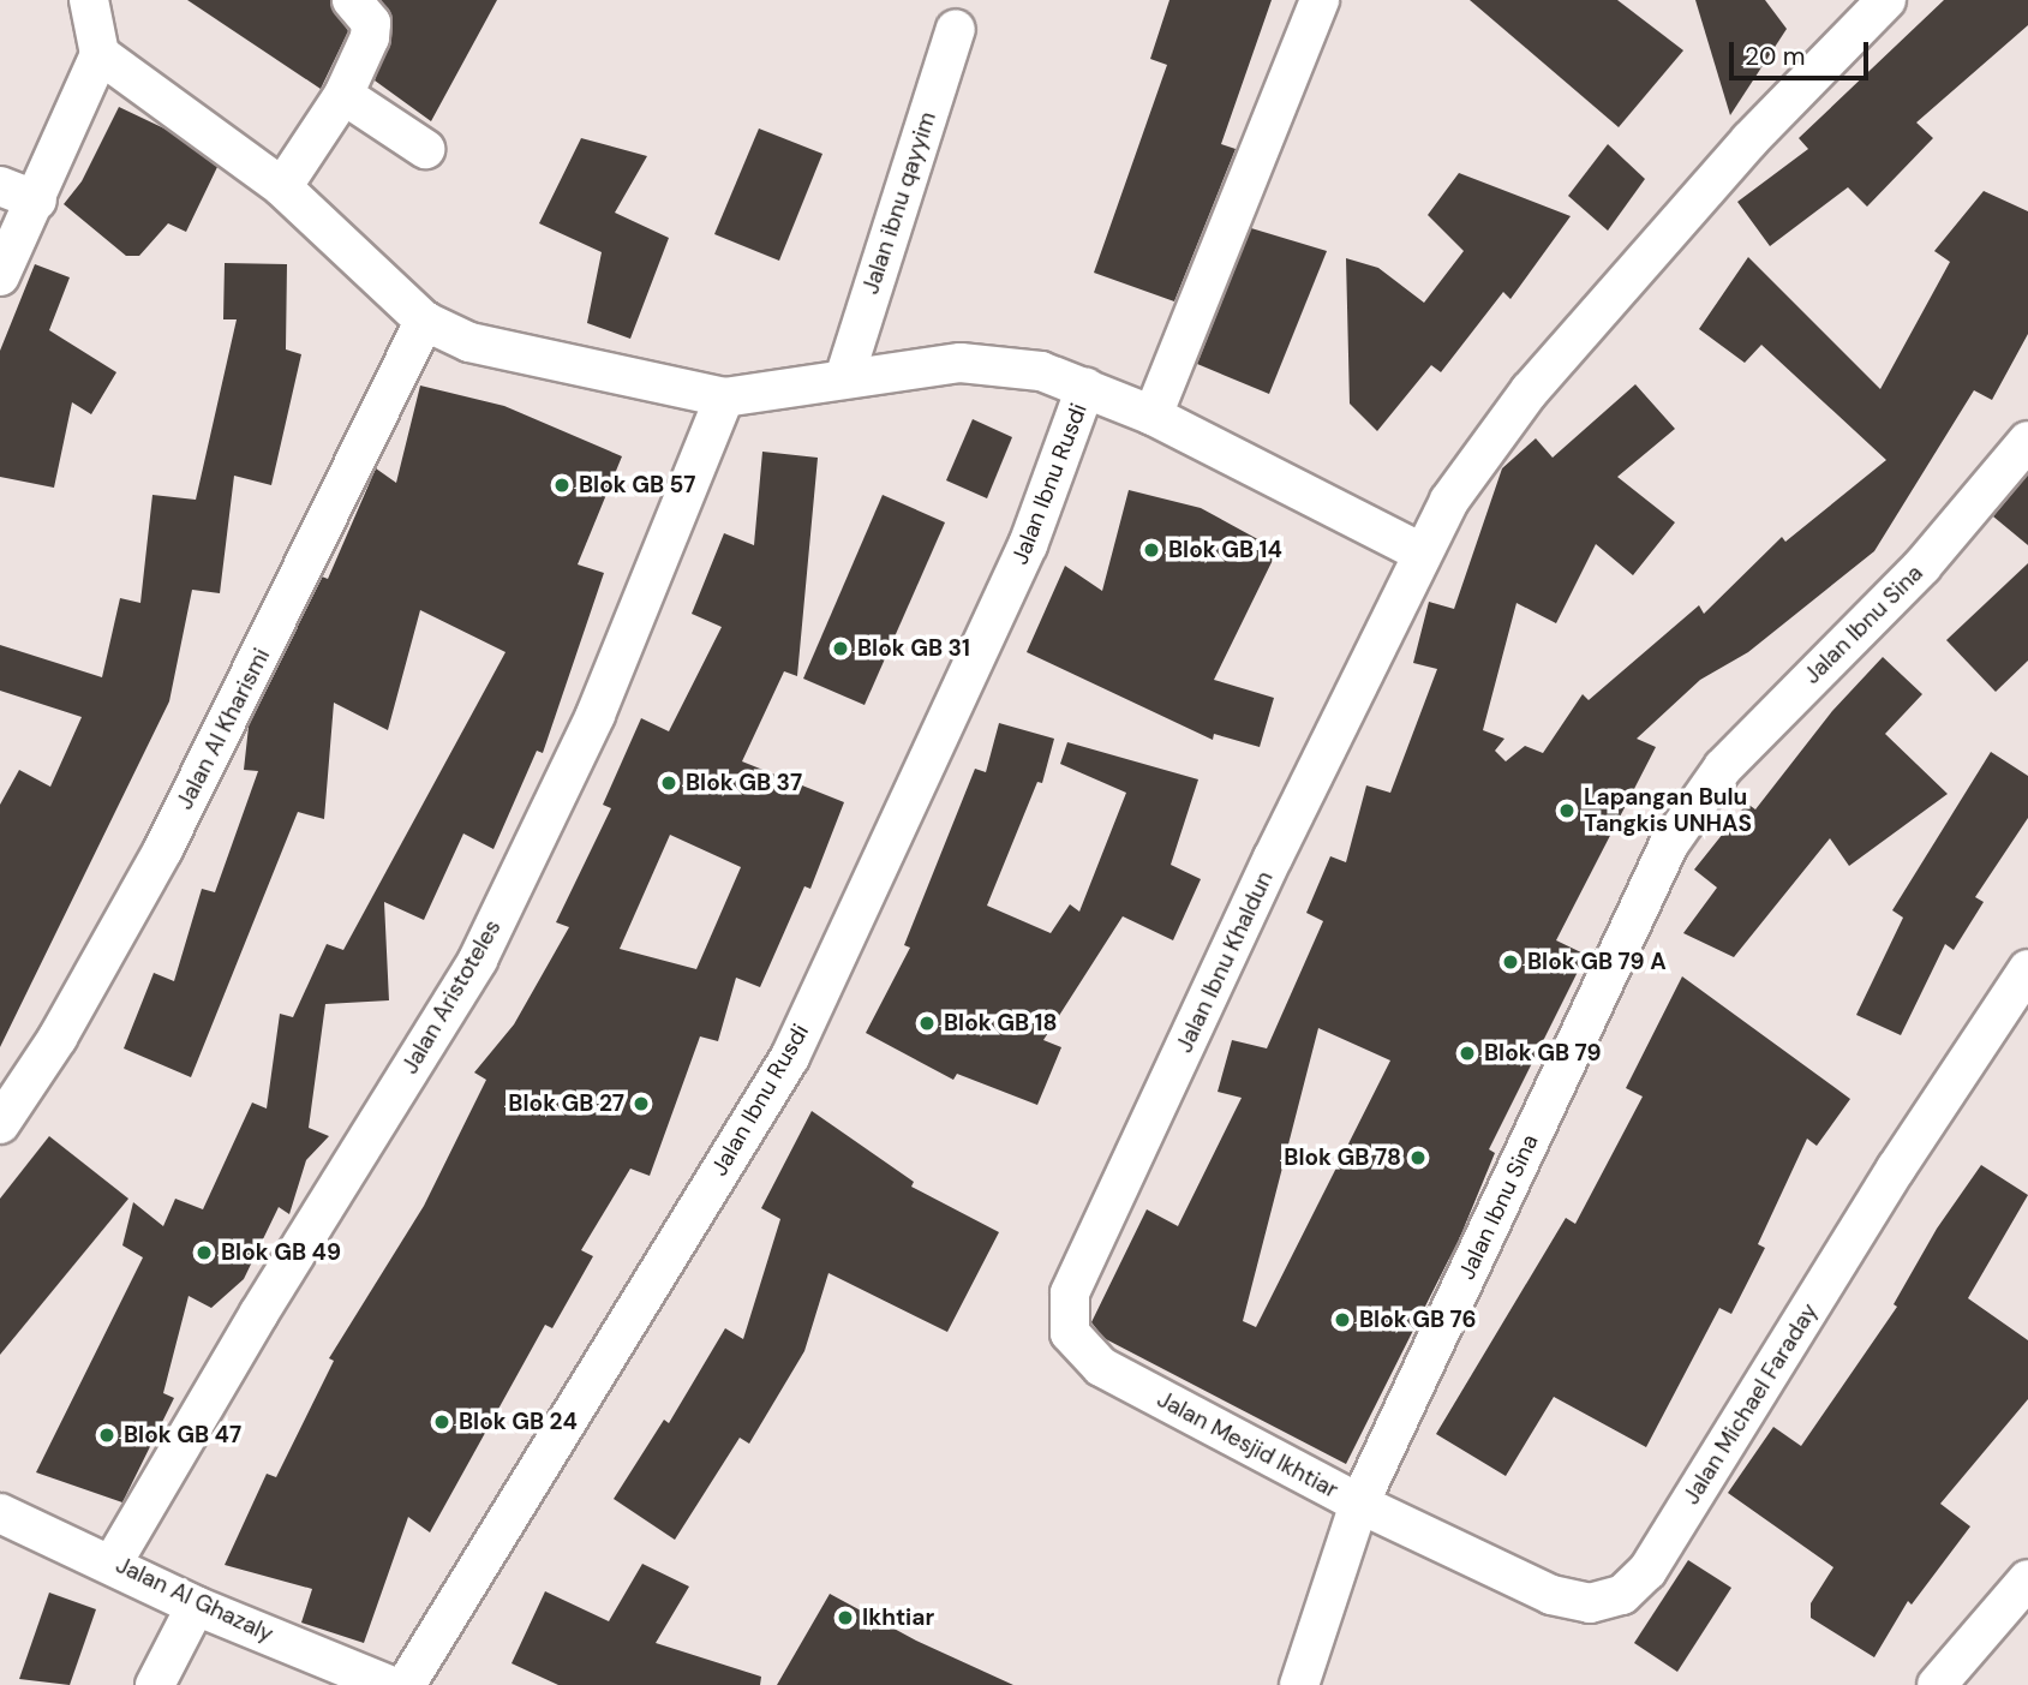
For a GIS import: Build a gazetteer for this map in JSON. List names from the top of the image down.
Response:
{
  "streets": {
    "street": [
      "Jalan ibnu qayyim",
      "Jalan Ibnu Rusdi",
      "Jalan Ibnu Sina",
      "Jalan Al Kharismi",
      "Jalan Ibnu Khaldun",
      "Jalan Aristoteles",
      "Jalan Michael Faraday",
      "Jalan Mesjid Ikhtiar",
      "Jalan Al Ghazaly"
    ]
  },
  "crossings": [
    ["Jalan Ibnu Sina", "Jalan Michael Faraday"],
    ["Jalan Ibnu Sina", "Jalan Mesjid Ikhtiar"],
    ["Jalan Ibnu Khaldun", "Jalan Mesjid Ikhtiar"],
    ["Jalan Aristoteles", "Jalan Al Ghazaly"],
    ["Jalan Michael Faraday", "Jalan Mesjid Ikhtiar"]
  ],
  "places": [
    "Blok GB 57",
    "Blok GB 14",
    "Blok GB 31",
    "Blok GB 37",
    "Lapangan Bulu Tangkis UNHAS",
    "Blok GB 79 A",
    "Blok GB 18",
    "Blok GB 79",
    "Blok GB 27",
    "Blok GB 78",
    "Blok GB 49",
    "Blok GB 76",
    "Blok GB 24",
    "Blok GB 47",
    "Ikhtiar"
  ],
  "scale_bar": "20 m"
}
